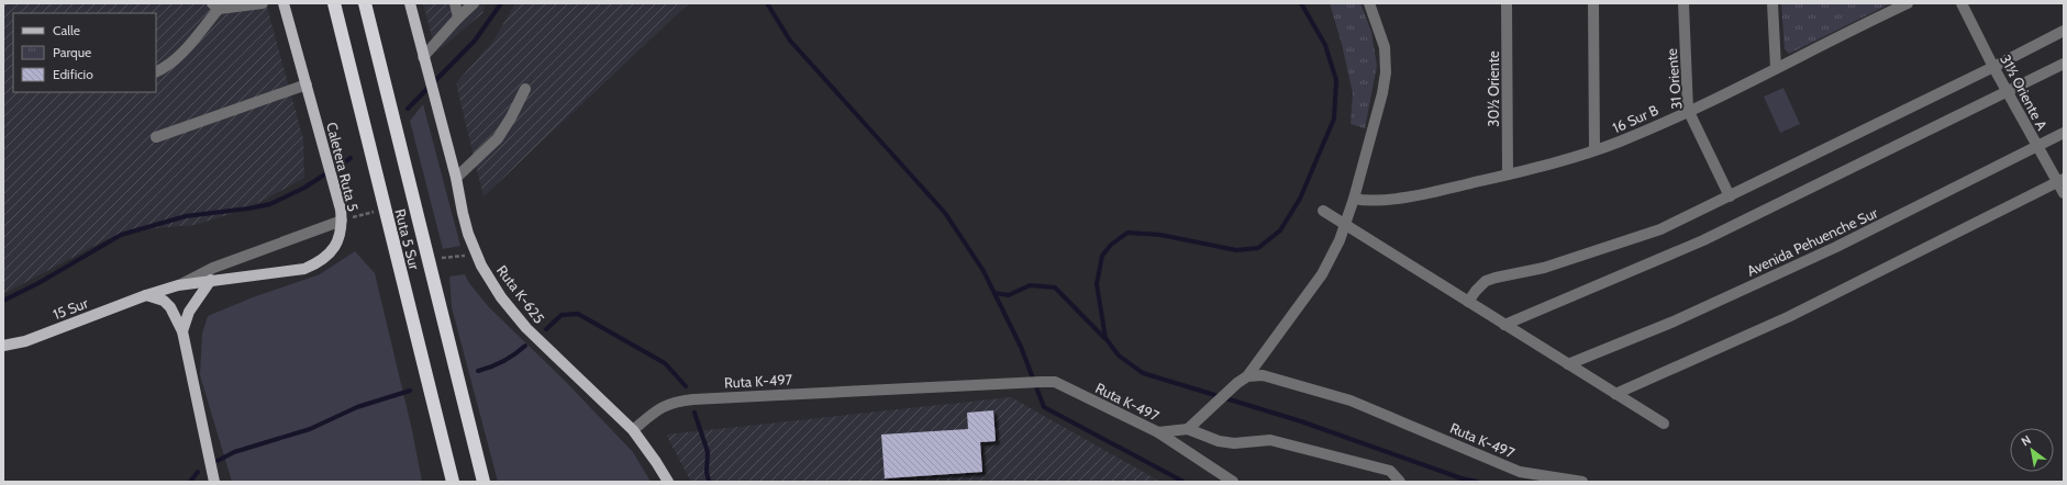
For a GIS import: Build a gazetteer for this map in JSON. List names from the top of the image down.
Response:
{
  "streets": {
    "highway": ["Ruta 5 Sur"],
    "main road": ["Caletera Ruta 5", "Ruta K-625", "15 Sur"],
    "street": [
      "31 Oriente",
      "30½ Oriente",
      "31½ Oriente A",
      "16 Sur B",
      "Avenida Pehuenche Sur",
      "Ruta K-497"
    ]
  },
  "crossings": [
    ["31 Oriente", "16 Sur B"],
    ["30½ Oriente", "16 Sur B"],
    ["31½ Oriente A", "Avenida Pehuenche Sur"],
    ["Caletera Ruta 5", "15 Sur"],
    ["Ruta K-625", "Ruta K-497"]
  ],
  "legend": ["Calle", "Parque", "Edificio"],
  "north": "top left"
}
